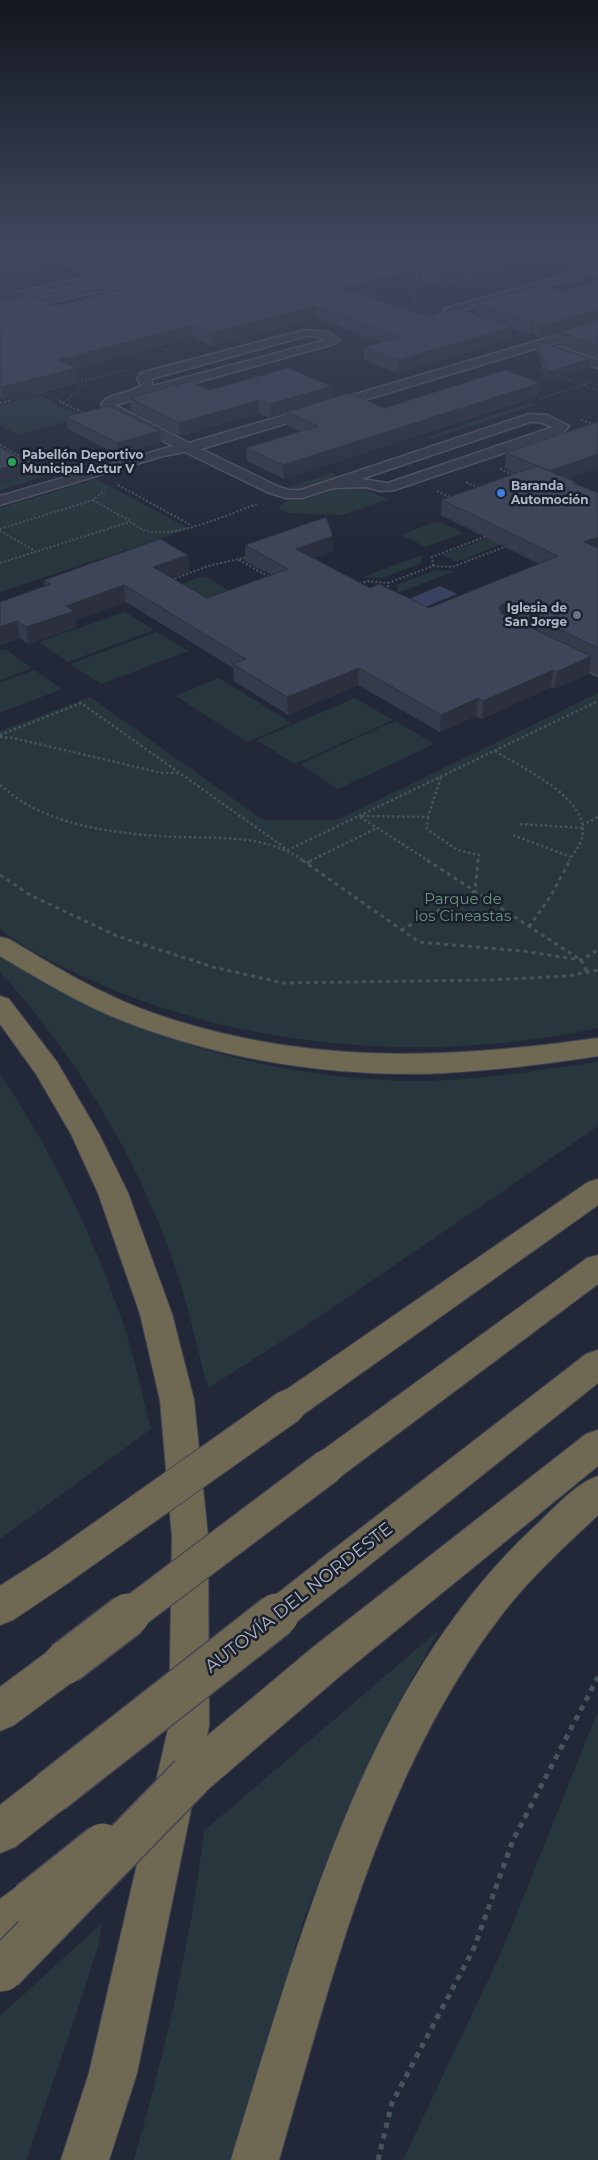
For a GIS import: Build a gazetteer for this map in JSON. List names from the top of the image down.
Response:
{
  "streets": {
    "highway": ["AUTOVÍA DEL NORDESTE"]
  },
  "parks": ["Parque de los Cineastas"],
  "places": ["Pabellón Deportivo Municipal Actur V", "Baranda Automoción", "Iglesia de San Jorge"]
}
